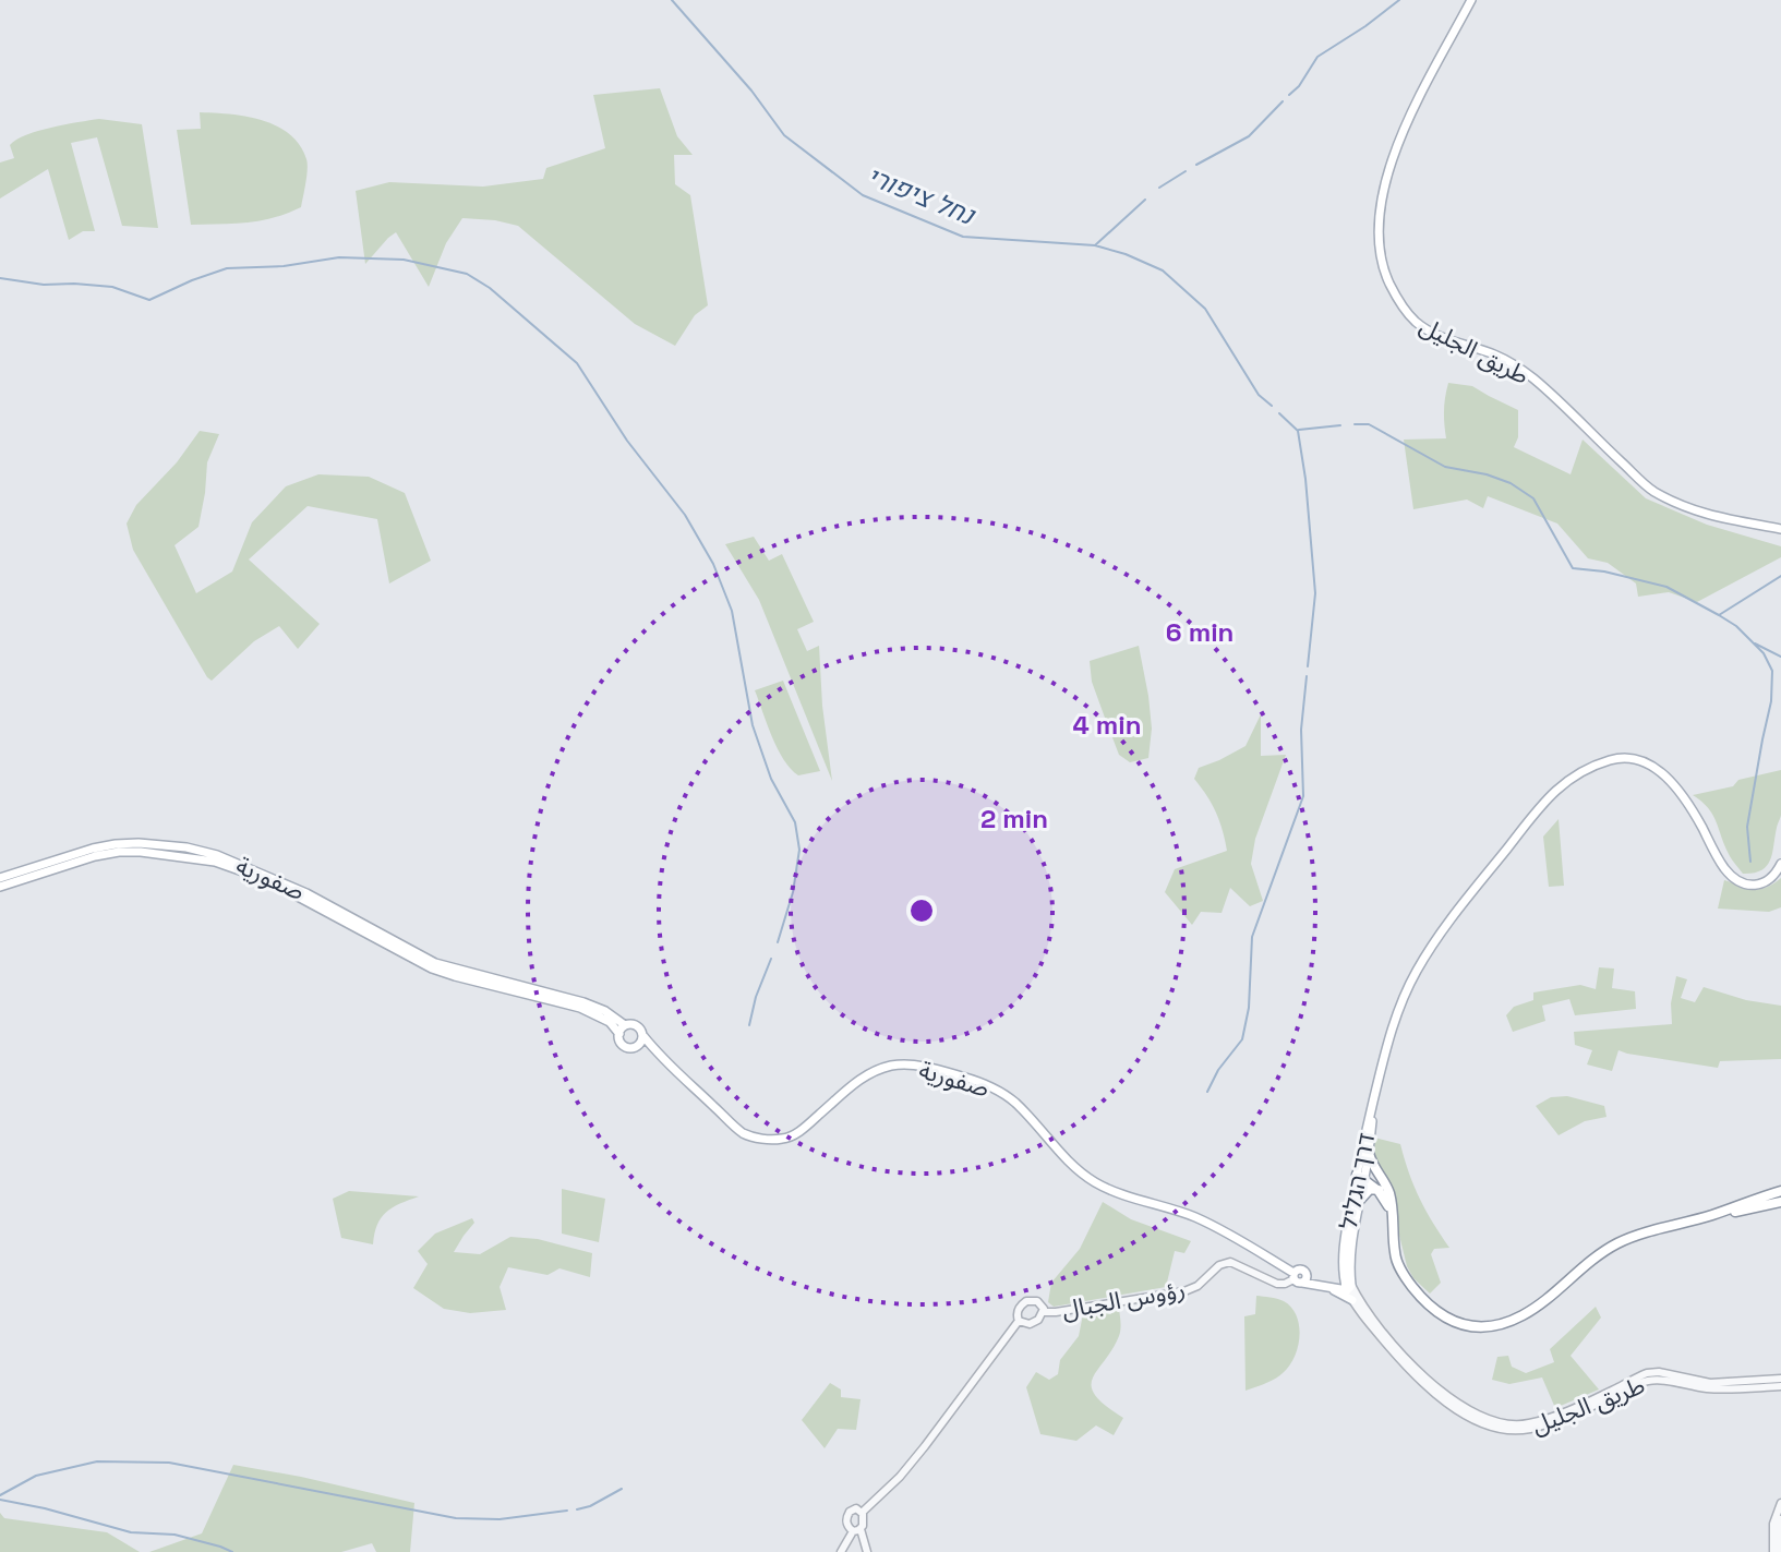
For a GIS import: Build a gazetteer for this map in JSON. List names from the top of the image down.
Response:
{
  "streets": {
    "main road": ["طريق الجليل", "صفورية", "דרך הגליל"],
    "street": ["رؤوس الجبال"]
  },
  "crossings": [
    ["طريق الجليل", "صفورية"],
    ["طريق الجليل", "דרך הגליל"],
    ["صفورية", "דרך הגליל"],
    ["صفورية", "رؤوس الجبال"]
  ],
  "water": ["נחל ציפורי"],
  "rings": ["6 min", "4 min", "2 min"]
}
